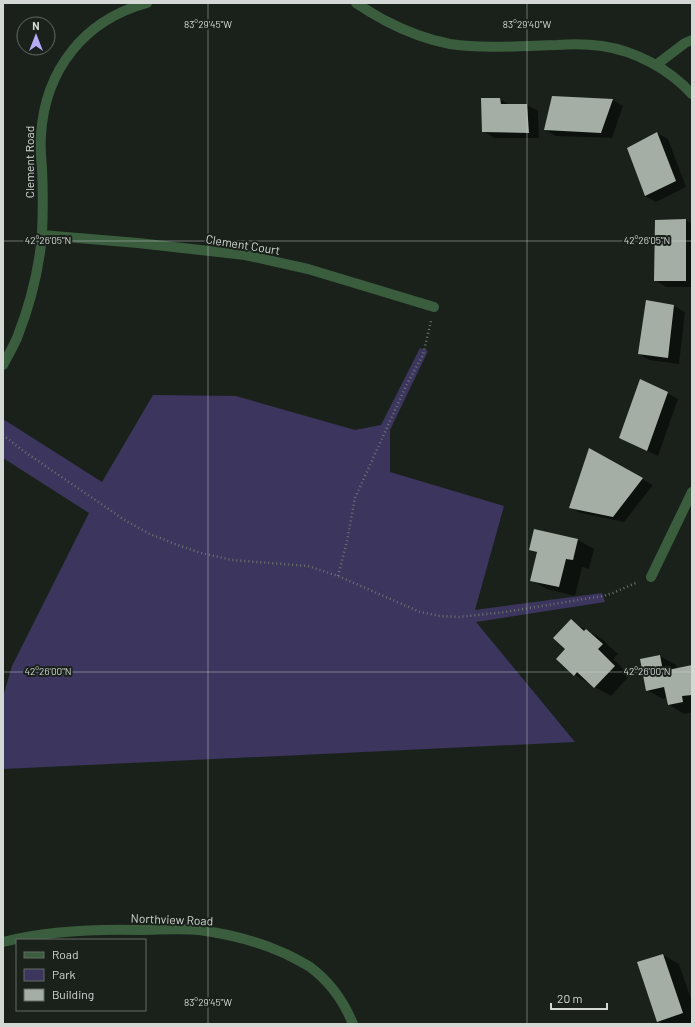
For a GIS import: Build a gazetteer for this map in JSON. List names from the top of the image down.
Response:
{
  "streets": {
    "street": ["Clement Road", "Clement Court", "Northview Road"]
  },
  "crossings": [
    ["Clement Road", "Clement Court"]
  ],
  "legend": ["Road", "Park", "Building"],
  "scale_bar": "20 m",
  "north": "top",
  "coordinates": [
    "83°29'45\"W",
    "83°29'40\"W",
    "42°26'05\"N",
    "42°26'00\"N"
  ]
}
